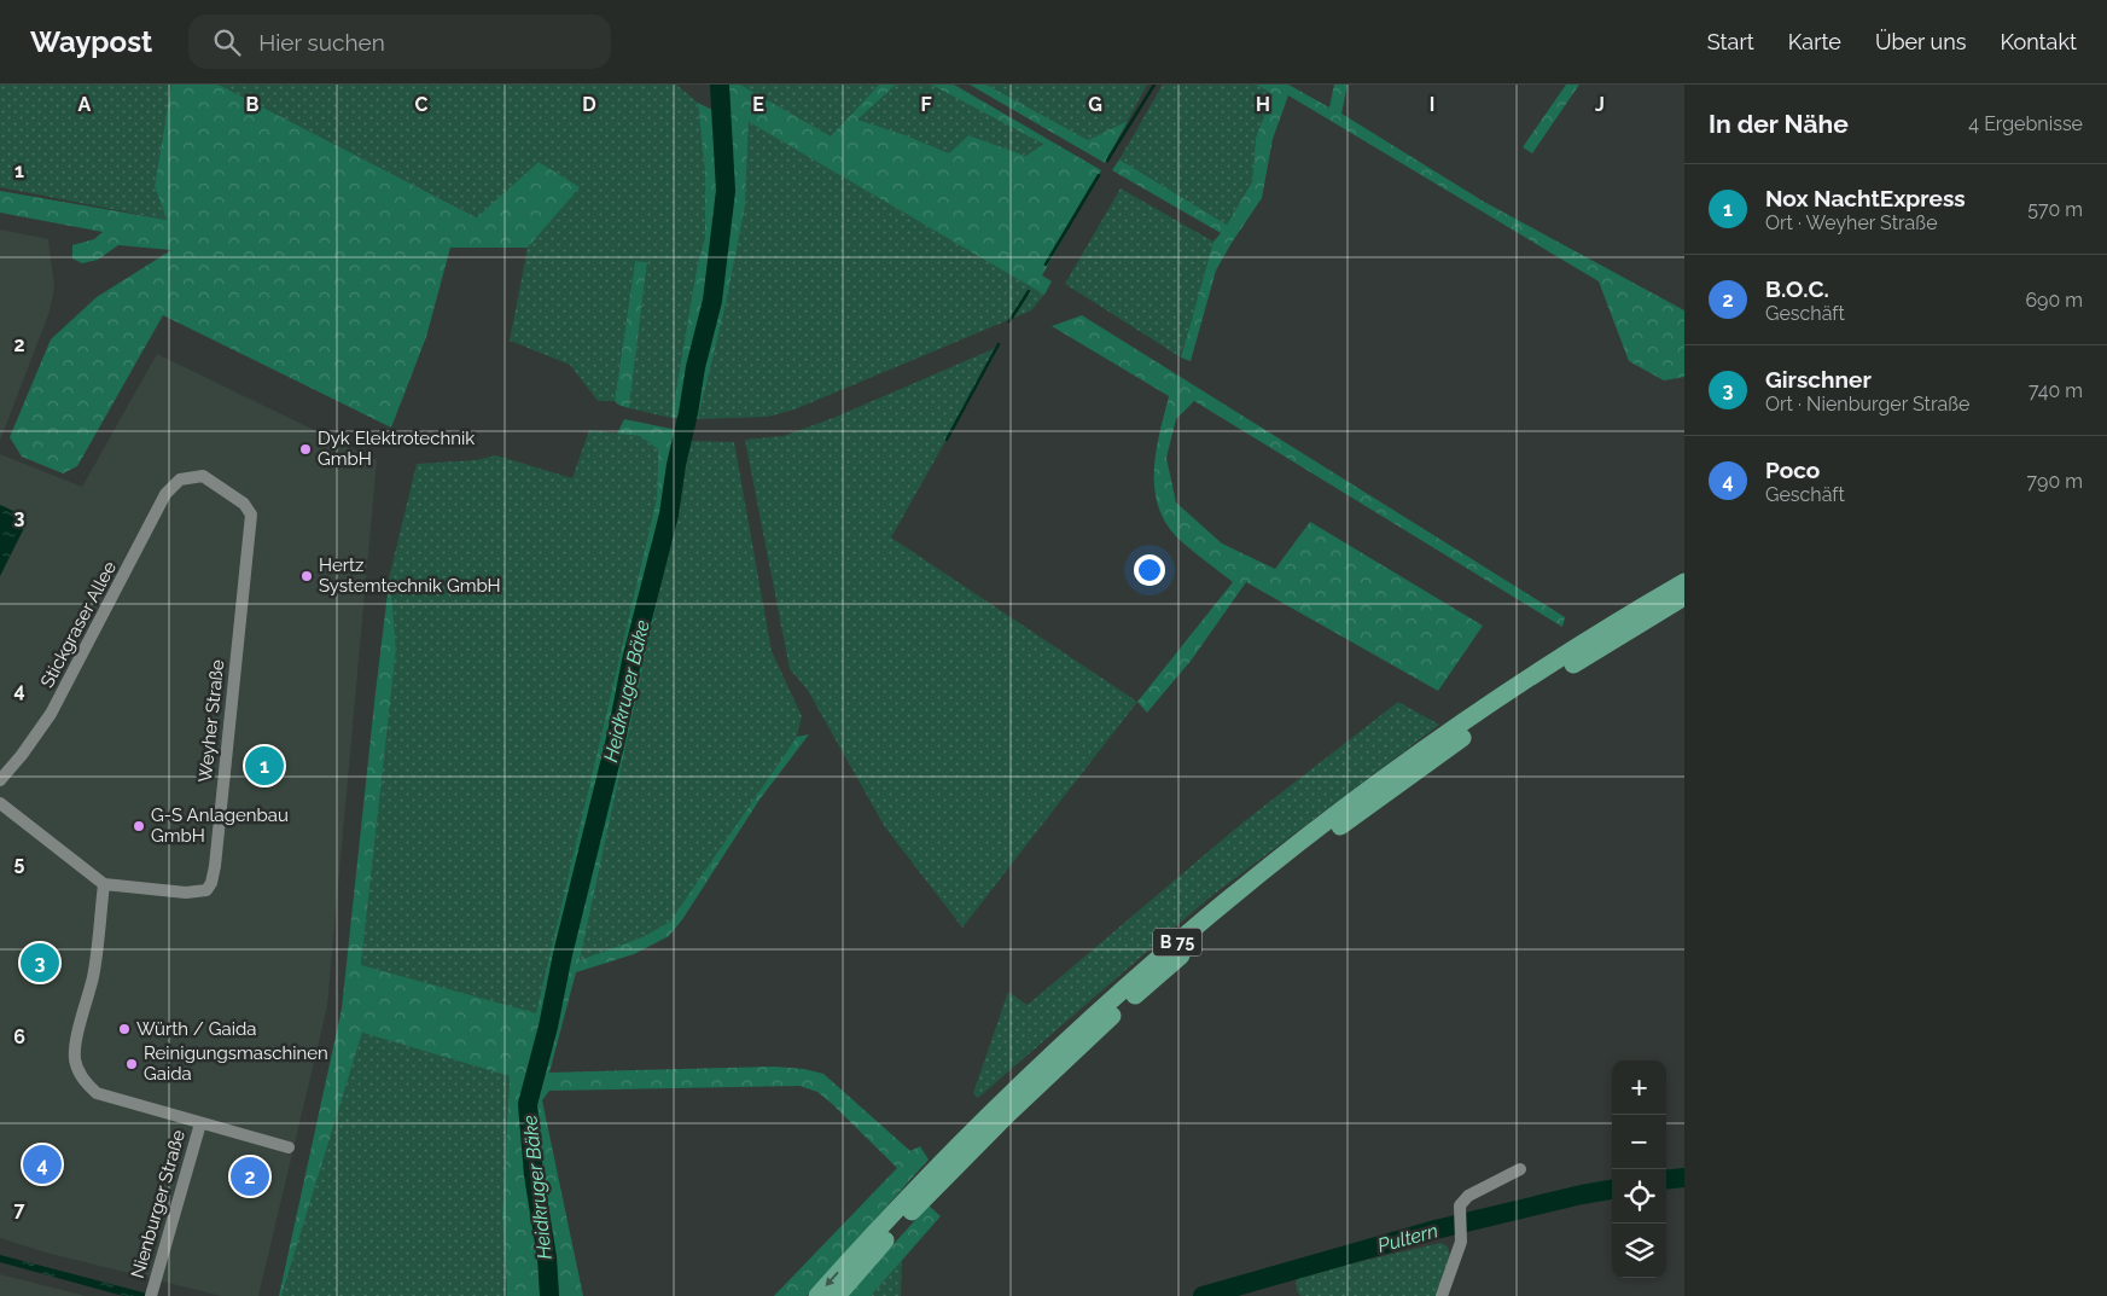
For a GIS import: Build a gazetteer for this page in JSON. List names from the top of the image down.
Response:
{
  "streets": {
    "highway": ["B 75"],
    "street": ["Stickgraser Allee", "Weyher Straße", "Nienburger Straße"]
  },
  "crossings": [
    ["Stickgraser Allee", "Weyher Straße"],
    ["Weyher Straße", "Nienburger Straße"]
  ],
  "water": ["Heidkruger Bäke", "Pultern"],
  "places": [
    "Dyk Elektrotechnik GmbH",
    "Hertz Systemtechnik GmbH",
    "G-S Anlagenbau GmbH",
    "Würth / Gaida",
    "Reinigungsmaschinen Gaida"
  ],
  "page": {
    "header": "Waypost",
    "search": "Hier suchen",
    "nav": [
      "Start",
      "Karte",
      "Über uns",
      "Kontakt"
    ],
    "heading": ["In der Nähe", "4 Ergebnisse"],
    "list": [
      {
        "mark": "1",
        "name": "Nox NachtExpress",
        "note": "Ort · Weyher Straße",
        "value": "570 m"
      },
      {
        "mark": "2",
        "name": "B.O.C.",
        "note": "Geschäft",
        "value": "690 m"
      },
      {
        "mark": "3",
        "name": "Girschner",
        "note": "Ort · Nienburger Straße",
        "value": "740 m"
      },
      {
        "mark": "4",
        "name": "Poco",
        "note": "Geschäft",
        "value": "790 m"
      }
    ],
    "pins": [
      "1",
      "3",
      "4",
      "2"
    ],
    "map_buttons": ["+", "−"]
  },
  "grid": {
    "columns": [
      "A",
      "B",
      "C",
      "D",
      "E",
      "F",
      "G",
      "H",
      "I",
      "J"
    ],
    "rows": [
      "1",
      "2",
      "3",
      "4",
      "5",
      "6",
      "7"
    ]
  }
}
